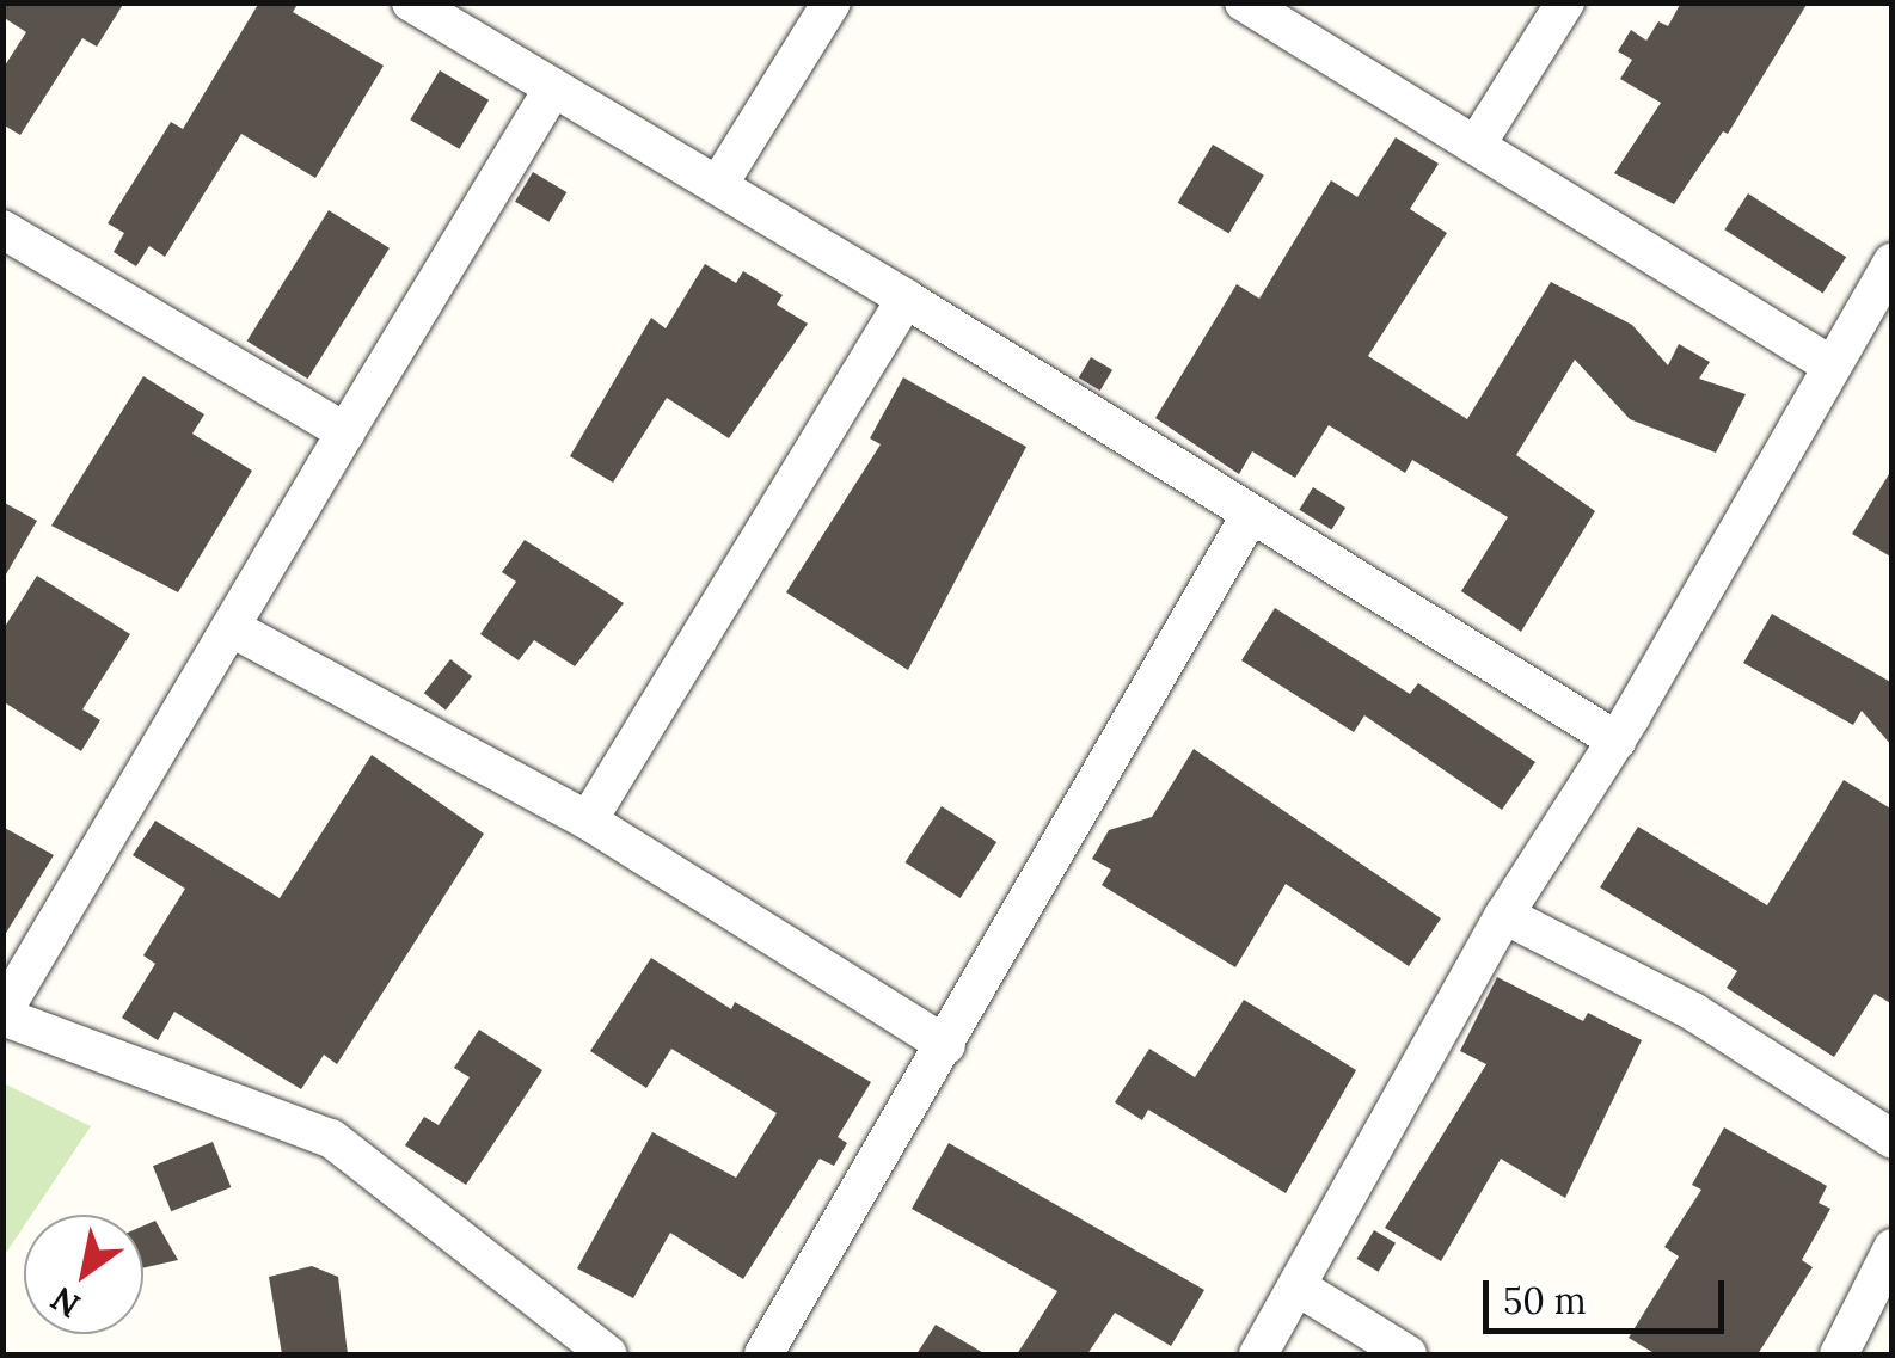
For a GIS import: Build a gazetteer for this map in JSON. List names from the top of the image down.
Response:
{
  "scale_bar": "50 m",
  "north": "bottom left"
}
